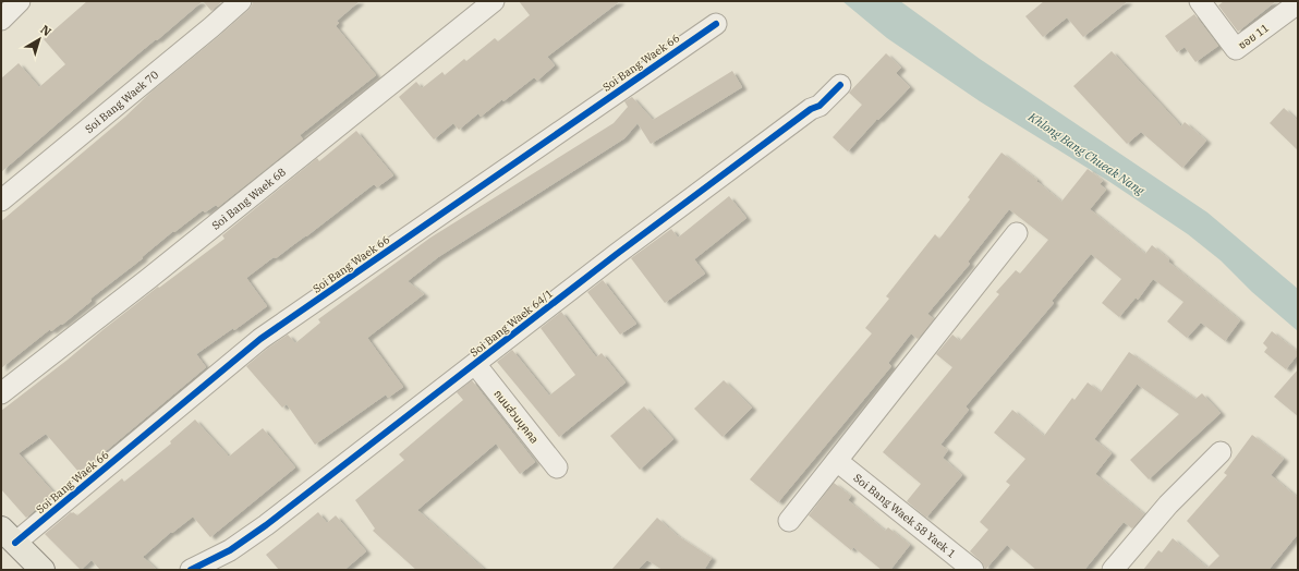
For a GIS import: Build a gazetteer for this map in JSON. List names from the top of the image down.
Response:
{
  "streets": {
    "street": [
      "ซอย 11",
      "Soi Bang Waek 66",
      "Soi Bang Waek 70",
      "Soi Bang Waek 68",
      "Soi Bang Waek 64/1",
      "ถนนส่วนบุคคล",
      "Soi Bang Waek 58 Yaek 1"
    ]
  },
  "crossings": [
    ["Soi Bang Waek 64/1", "ถนนส่วนบุคคล"]
  ],
  "water": ["Khlong Bang Chueak Nang"],
  "north": "top right"
}
